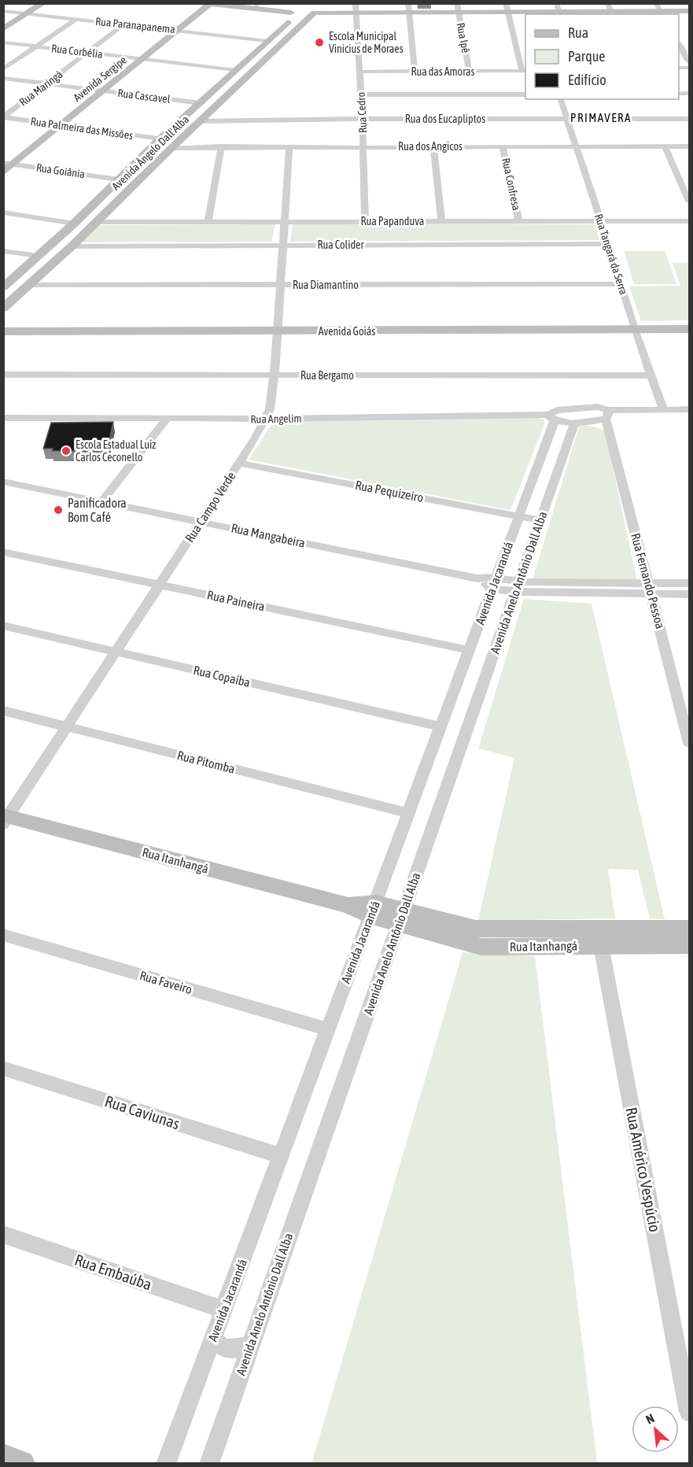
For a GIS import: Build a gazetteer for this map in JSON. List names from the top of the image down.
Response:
{
  "streets": {
    "street": [
      "Rua Paranapanema",
      "Rua Ipê",
      "Rua Corbélia",
      "Rua das Amoras",
      "Avenida Sergipe",
      "Rua Maringá",
      "Rua Cascavel",
      "Rua Cedro",
      "Rua dos Eucapliptos",
      "Rua Palmeira das Missões",
      "Rua dos Angicos",
      "Avenida Ângelo Dall'Alba",
      "Rua Goiânia",
      "Rua Confresa",
      "Rua Papanduva",
      "Rua Colider",
      "Rua Tangará da Serra",
      "Rua Diamantino",
      "Avenida Goiás",
      "Rua Bergamo",
      "Rua Angelim",
      "Rua Pequizeiro",
      "Rua Campo Verde",
      "Rua Mangabeira",
      "Rua Fernando Pessoa",
      "Avenida Anelo Antônio Dall Alba",
      "Avenida Jacarandá",
      "Rua Paineira",
      "Rua Copaíba",
      "Rua Pitomba",
      "Rua Itanhangá",
      "Rua Faveiro",
      "Rua Caviunas",
      "Rua Américo Vespúcio",
      "Rua Embaúba"
    ]
  },
  "crossings": [
    ["Rua Paranapanema", "Avenida Sergipe"],
    ["Rua Paranapanema", "Rua Maringá"],
    ["Rua Paranapanema", "Avenida Ângelo Dall'Alba"],
    ["Rua Ipê", "Rua das Amoras"],
    ["Rua Corbélia", "Avenida Sergipe"],
    ["Rua Corbélia", "Rua Maringá"],
    ["Rua Corbélia", "Avenida Ângelo Dall'Alba"],
    ["Rua das Amoras", "Rua Cedro"],
    ["Avenida Sergipe", "Rua Cascavel"],
    ["Avenida Sergipe", "Rua Palmeira das Missões"],
    ["Avenida Sergipe", "Rua Goiânia"],
    ["Rua Maringá", "Rua Cascavel"],
    ["Rua Maringá", "Rua Palmeira das Missões"],
    ["Rua Cascavel", "Avenida Ângelo Dall'Alba"],
    ["Rua Cedro", "Rua dos Eucapliptos"],
    ["Rua Cedro", "Rua dos Angicos"],
    ["Rua Cedro", "Rua Papanduva"],
    ["Rua dos Eucapliptos", "Avenida Ângelo Dall'Alba"],
    ["Rua dos Eucapliptos", "Rua Tangará da Serra"],
    ["Rua Palmeira das Missões", "Avenida Ângelo Dall'Alba"],
    ["Rua dos Angicos", "Avenida Ângelo Dall'Alba"],
    ["Rua dos Angicos", "Rua Confresa"],
    ["Rua dos Angicos", "Rua Tangará da Serra"],
    ["Rua dos Angicos", "Rua Campo Verde"],
    ["Avenida Ângelo Dall'Alba", "Rua Goiânia"],
    ["Avenida Ângelo Dall'Alba", "Rua Papanduva"],
    ["Avenida Ângelo Dall'Alba", "Rua Colider"],
    ["Avenida Ângelo Dall'Alba", "Rua Diamantino"],
    ["Rua Confresa", "Rua Papanduva"],
    ["Rua Papanduva", "Rua Tangará da Serra"],
    ["Rua Papanduva", "Rua Campo Verde"],
    ["Rua Colider", "Rua Tangará da Serra"],
    ["Rua Colider", "Rua Campo Verde"],
    ["Rua Tangará da Serra", "Rua Diamantino"],
    ["Rua Tangará da Serra", "Avenida Goiás"],
    ["Rua Tangará da Serra", "Rua Bergamo"],
    ["Rua Diamantino", "Rua Campo Verde"],
    ["Avenida Goiás", "Rua Campo Verde"],
    ["Rua Bergamo", "Rua Campo Verde"],
    ["Rua Angelim", "Rua Campo Verde"],
    ["Rua Angelim", "Avenida Jacarandá"],
    ["Rua Pequizeiro", "Rua Campo Verde"],
    ["Rua Pequizeiro", "Avenida Anelo Antônio Dall Alba"],
    ["Rua Pequizeiro", "Avenida Jacarandá"],
    ["Rua Campo Verde", "Rua Mangabeira"],
    ["Rua Campo Verde", "Rua Paineira"],
    ["Rua Campo Verde", "Rua Copaíba"],
    ["Rua Campo Verde", "Rua Pitomba"],
    ["Rua Campo Verde", "Rua Itanhangá"],
    ["Rua Mangabeira", "Avenida Jacarandá"],
    ["Avenida Anelo Antônio Dall Alba", "Rua Itanhangá"],
    ["Avenida Jacarandá", "Rua Paineira"],
    ["Avenida Jacarandá", "Rua Copaíba"],
    ["Avenida Jacarandá", "Rua Pitomba"],
    ["Avenida Jacarandá", "Rua Itanhangá"],
    ["Avenida Jacarandá", "Rua Faveiro"],
    ["Avenida Jacarandá", "Rua Caviunas"],
    ["Avenida Jacarandá", "Rua Embaúba"],
    ["Rua Itanhangá", "Rua Américo Vespúcio"]
  ],
  "districts": ["PRIMAVERA"],
  "places": ["Escola Municipal Vinicius de Moraes", "Escola Estadual Luiz Carlos Ceconello", "Panificadora Bom Café"],
  "legend": ["Rua", "Parque", "Edifício"],
  "north": "top left"
}
